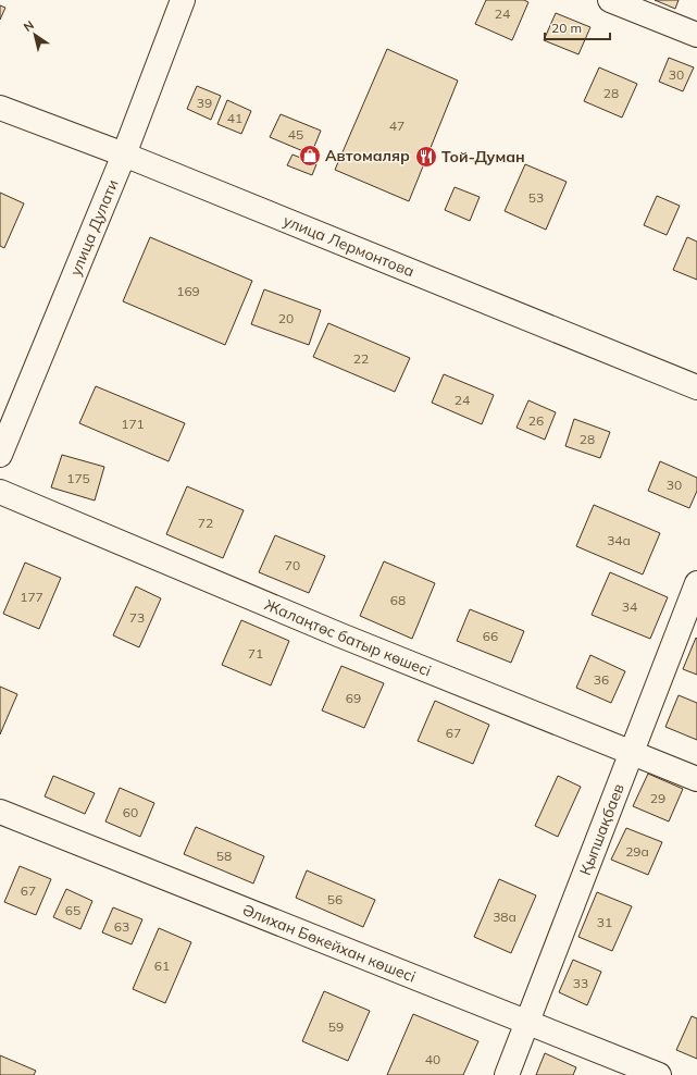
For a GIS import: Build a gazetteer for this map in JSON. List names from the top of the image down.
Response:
{
  "streets": {
    "street": [
      "улица Дулати",
      "улица Лермонтова",
      "Жалаңтөс батыр көшесі",
      "Қыпшақбаев",
      "Әлихан Бөкейхан көшесі"
    ]
  },
  "crossings": [
    ["улица Дулати", "улица Лермонтова"],
    ["Жалаңтөс батыр көшесі", "Қыпшақбаев"],
    ["Қыпшақбаев", "Әлихан Бөкейхан көшесі"]
  ],
  "places": {
    "shop": ["Автомаляр"],
    "restaurant": ["Той-Думан"]
  },
  "house_numbers": [
    "24",
    "30",
    "28",
    "39",
    "41",
    "47",
    "45",
    "53",
    "169",
    "20",
    "22",
    "24",
    "26",
    "171",
    "28",
    "175",
    "30",
    "72",
    "34а",
    "70",
    "177",
    "68",
    "34",
    "73",
    "66",
    "71",
    "36",
    "69",
    "67",
    "29",
    "60",
    "29а",
    "58",
    "67",
    "56",
    "65",
    "38а",
    "31",
    "63",
    "61",
    "33",
    "59",
    "40"
  ],
  "scale_bar": "20 m",
  "north": "top left"
}
